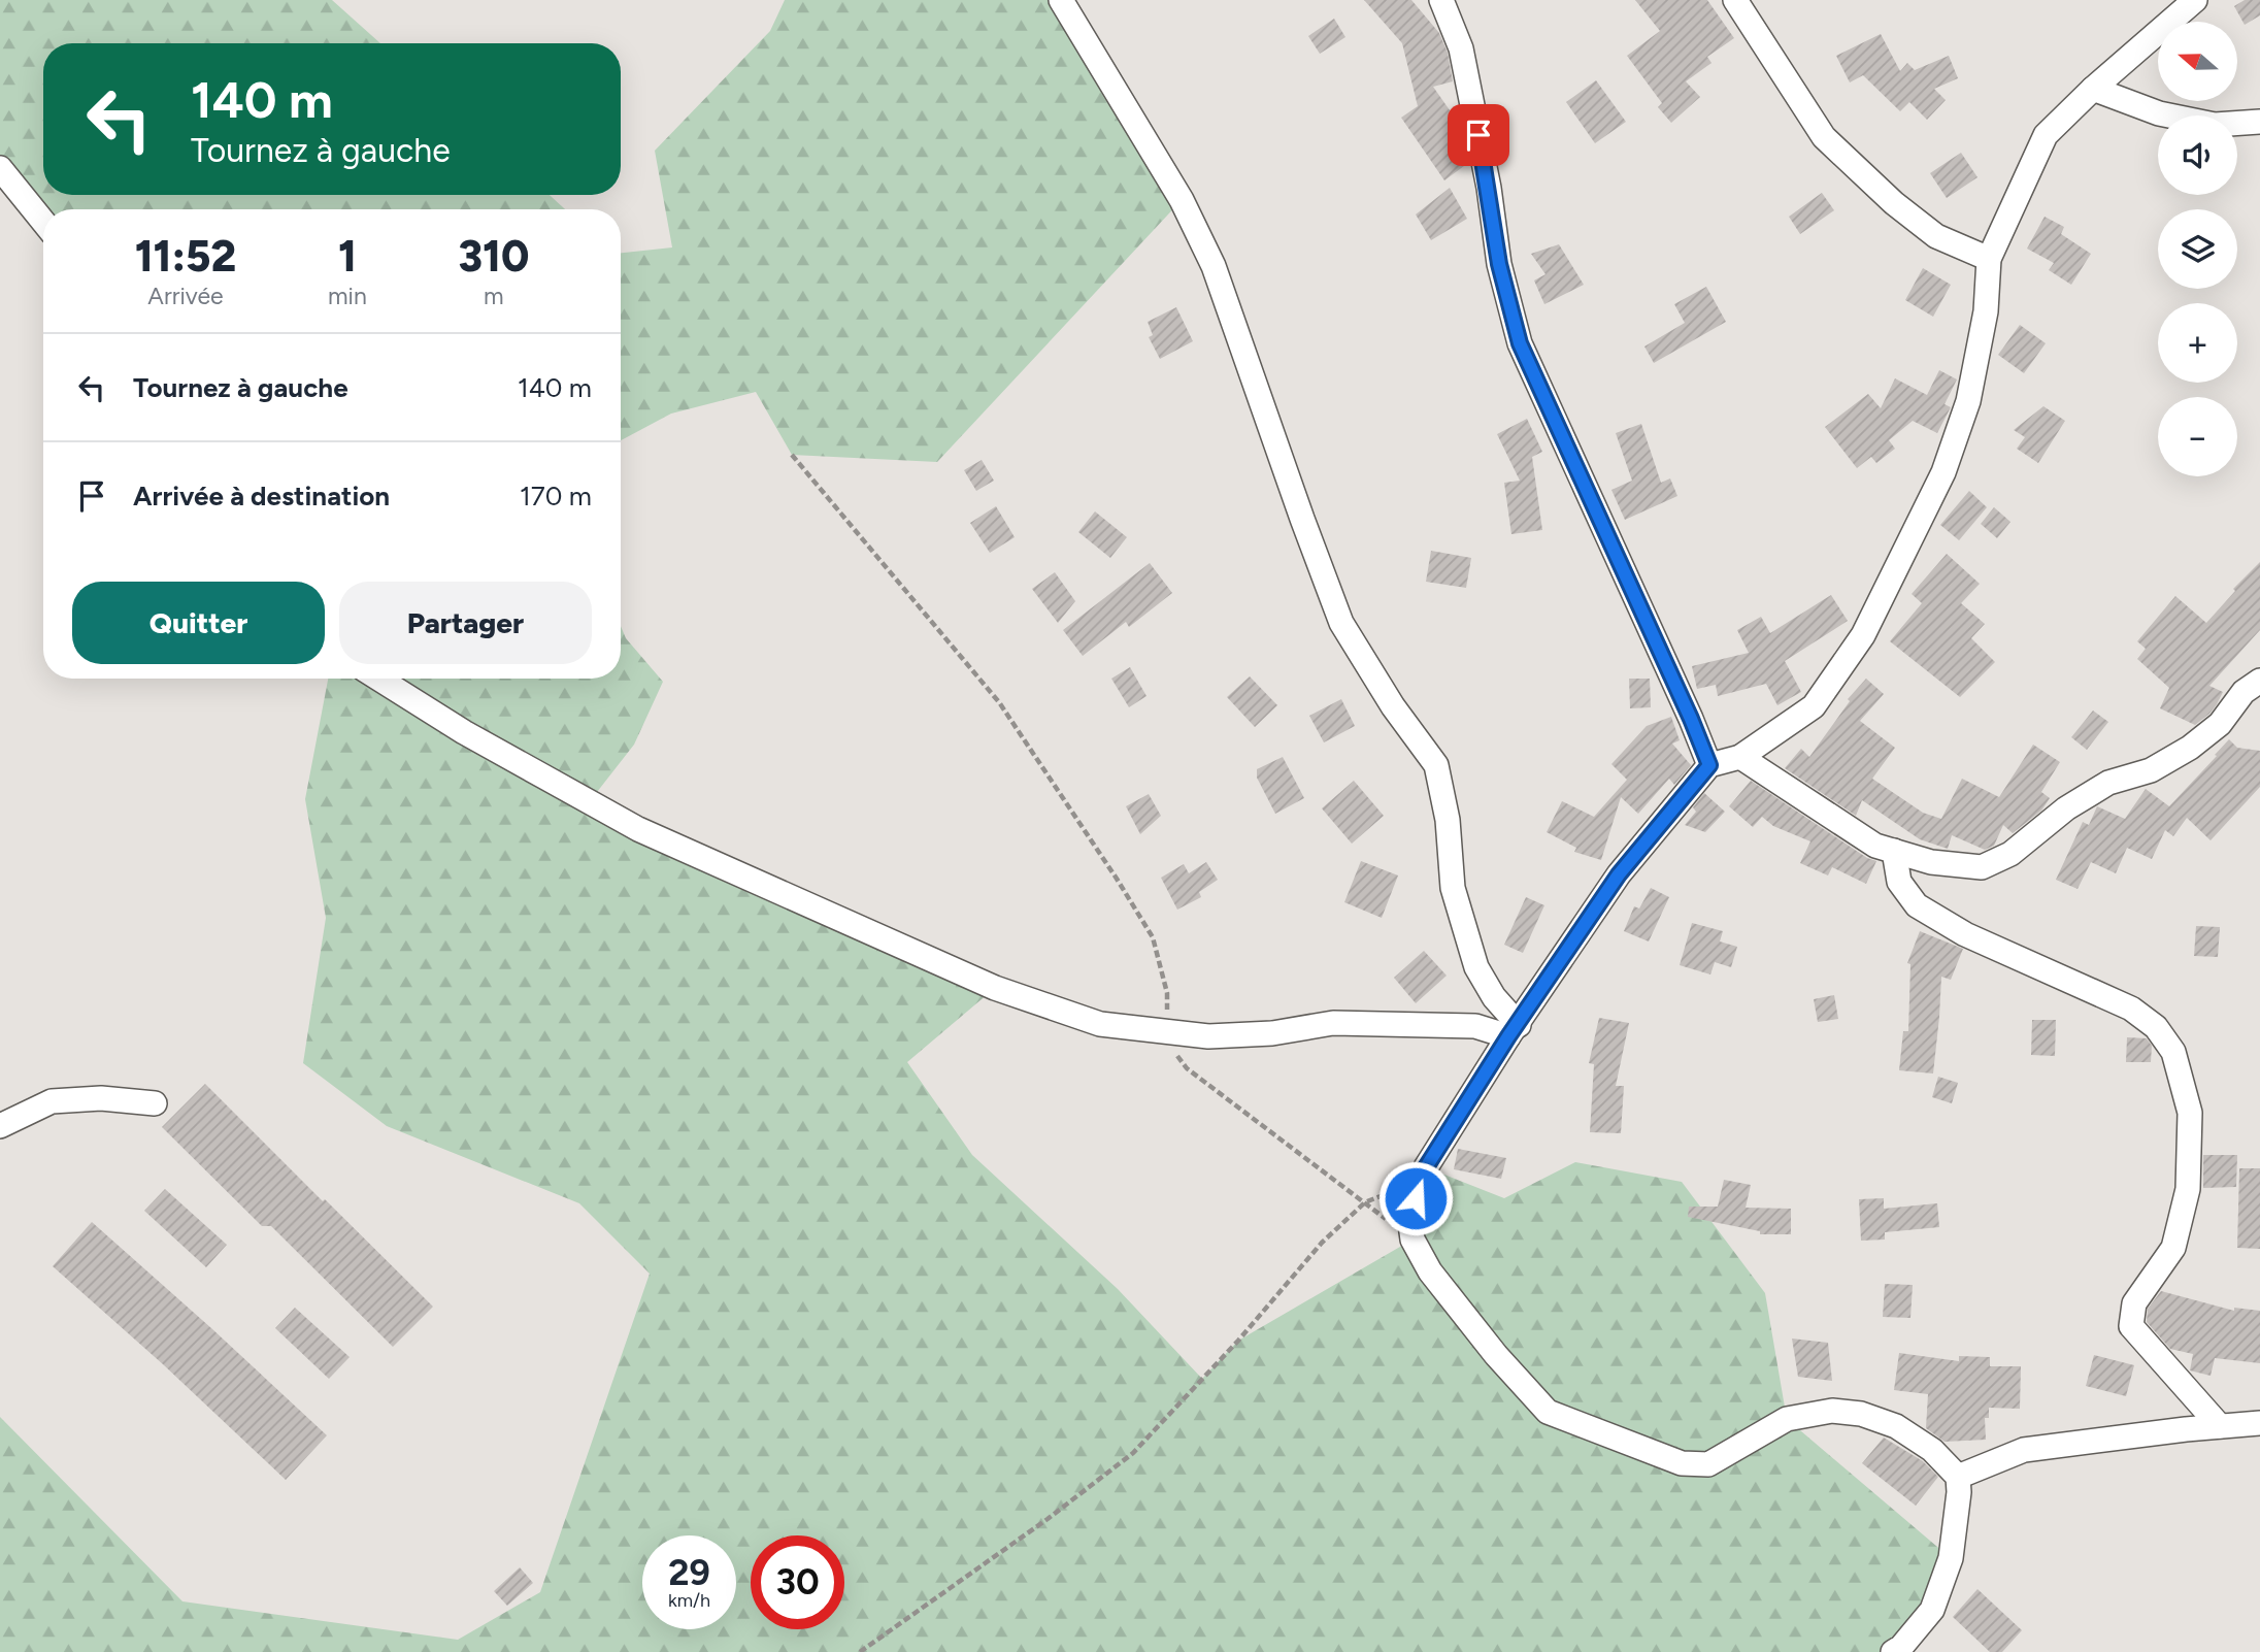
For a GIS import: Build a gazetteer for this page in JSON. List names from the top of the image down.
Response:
{
  "north": "left",
  "page": {
    "map_buttons": ["+", "−"],
    "turn": ["140 m", "Tournez à gauche"],
    "eta": [
      "11:52",
      "Arrivée",
      "1",
      "min",
      "310",
      "m"
    ],
    "list": [
      {
        "name": "Tournez à gauche",
        "value": "140 m"
      },
      {
        "name": "Arrivée à destination",
        "value": "170 m"
      }
    ],
    "buttons": ["Quitter", "Partager"],
    "speed": "29 km/h",
    "limit": "30"
  }
}
